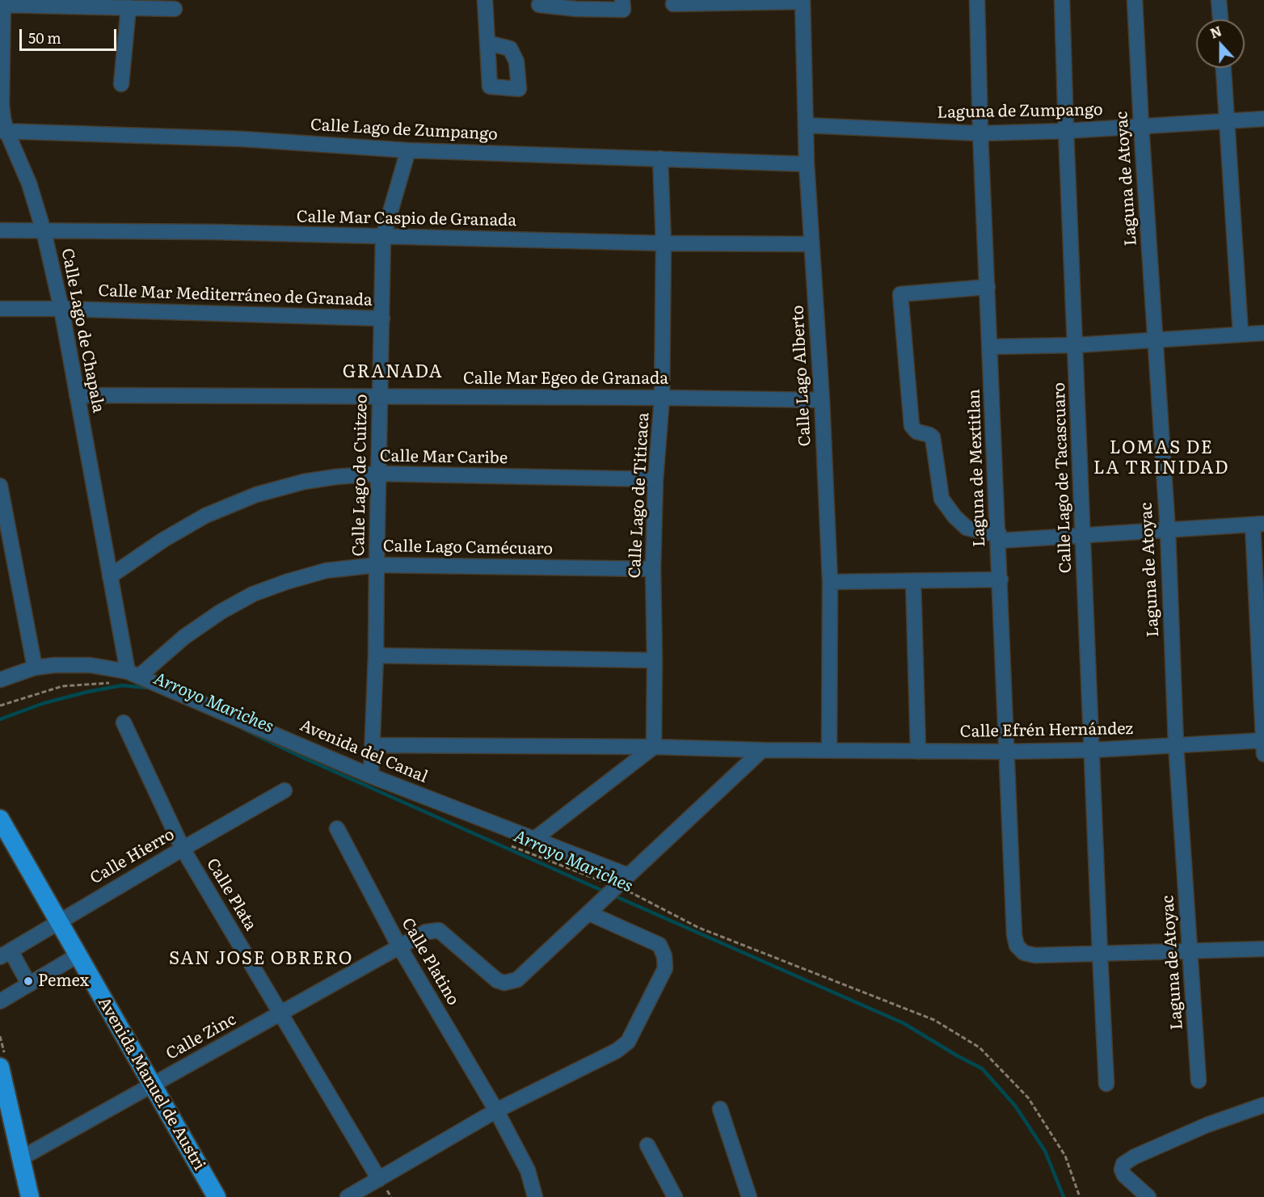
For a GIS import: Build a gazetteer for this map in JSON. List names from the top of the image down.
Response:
{
  "streets": {
    "main road": ["Avenida Manuel de Austri"],
    "street": [
      "Laguna de Zumpango",
      "Calle Lago de Zumpango",
      "Laguna de Atoyac",
      "Calle Mar Caspio de Granada",
      "Calle Mar Mediterráneo de Granada",
      "Calle Lago de Chapala",
      "Calle Lago Alberto",
      "Calle Mar Egeo de Granada",
      "Calle Mar Caribe",
      "Laguna de Mextitlan",
      "Calle Lago de Cuitzeo",
      "Calle Lago de Tacascuaro",
      "Calle Lago de Titicaca",
      "Calle Lago Camécuaro",
      "Calle Efrén Hernández",
      "Avenida del Canal",
      "Calle Hierro",
      "Calle Plata",
      "Calle Platino",
      "Calle Zinc"
    ]
  },
  "crossings": [
    ["Laguna de Zumpango", "Laguna de Atoyac"],
    ["Laguna de Zumpango", "Calle Lago Alberto"],
    ["Laguna de Zumpango", "Laguna de Mextitlan"],
    ["Laguna de Zumpango", "Calle Lago de Tacascuaro"],
    ["Calle Lago de Zumpango", "Calle Lago de Chapala"],
    ["Calle Lago de Zumpango", "Calle Lago Alberto"],
    ["Calle Lago de Zumpango", "Calle Lago de Cuitzeo"],
    ["Calle Lago de Zumpango", "Calle Lago de Titicaca"],
    ["Laguna de Atoyac", "Calle Efrén Hernández"],
    ["Calle Mar Caspio de Granada", "Calle Lago de Chapala"],
    ["Calle Mar Caspio de Granada", "Calle Lago Alberto"],
    ["Calle Mar Caspio de Granada", "Calle Lago de Cuitzeo"],
    ["Calle Mar Caspio de Granada", "Calle Lago de Titicaca"],
    ["Calle Mar Mediterráneo de Granada", "Calle Lago de Chapala"],
    ["Calle Mar Mediterráneo de Granada", "Calle Lago de Cuitzeo"],
    ["Calle Lago de Chapala", "Calle Mar Egeo de Granada"],
    ["Calle Lago de Chapala", "Calle Mar Caribe"],
    ["Calle Lago de Chapala", "Calle Lago Camécuaro"],
    ["Calle Lago de Chapala", "Avenida del Canal"],
    ["Calle Lago Alberto", "Calle Mar Egeo de Granada"],
    ["Calle Lago Alberto", "Calle Efrén Hernández"],
    ["Calle Mar Egeo de Granada", "Calle Lago de Cuitzeo"],
    ["Calle Mar Egeo de Granada", "Calle Lago de Titicaca"],
    ["Calle Mar Caribe", "Calle Lago de Cuitzeo"],
    ["Calle Mar Caribe", "Calle Lago de Titicaca"],
    ["Laguna de Mextitlan", "Calle Lago de Tacascuaro"],
    ["Laguna de Mextitlan", "Calle Efrén Hernández"],
    ["Calle Lago de Cuitzeo", "Calle Lago Camécuaro"],
    ["Calle Lago de Cuitzeo", "Calle Efrén Hernández"],
    ["Calle Lago de Cuitzeo", "Avenida del Canal"],
    ["Calle Lago de Tacascuaro", "Calle Efrén Hernández"],
    ["Calle Lago de Titicaca", "Calle Lago Camécuaro"],
    ["Calle Lago de Titicaca", "Calle Efrén Hernández"],
    ["Calle Lago Camécuaro", "Avenida del Canal"],
    ["Calle Hierro", "Calle Plata"],
    ["Calle Hierro", "Avenida Manuel de Austri"],
    ["Calle Plata", "Calle Zinc"],
    ["Calle Platino", "Calle Zinc"],
    ["Calle Zinc", "Avenida Manuel de Austri"]
  ],
  "districts": ["GRANADA", "LOMAS DE LA TRINIDAD", "SAN JOSE OBRERO"],
  "water": ["Arroyo Mariches"],
  "places": ["Pemex"],
  "scale_bar": "50 m",
  "north": "top"
}
